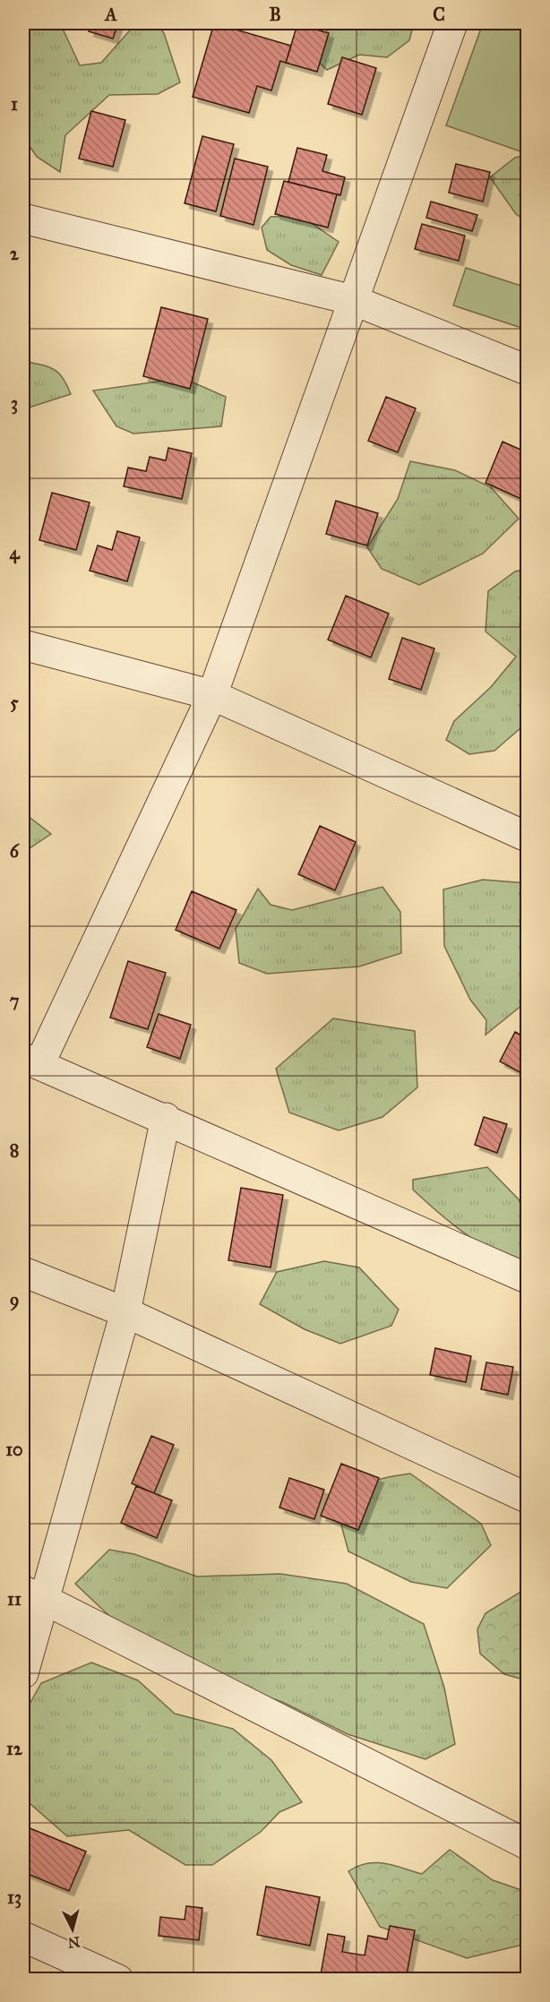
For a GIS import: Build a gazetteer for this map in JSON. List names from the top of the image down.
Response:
{
  "north": "bottom",
  "grid": {
    "columns": ["A", "B", "C"],
    "rows": [
      "1",
      "2",
      "3",
      "4",
      "5",
      "6",
      "7",
      "8",
      "9",
      "10",
      "11",
      "12",
      "13"
    ]
  }
}
